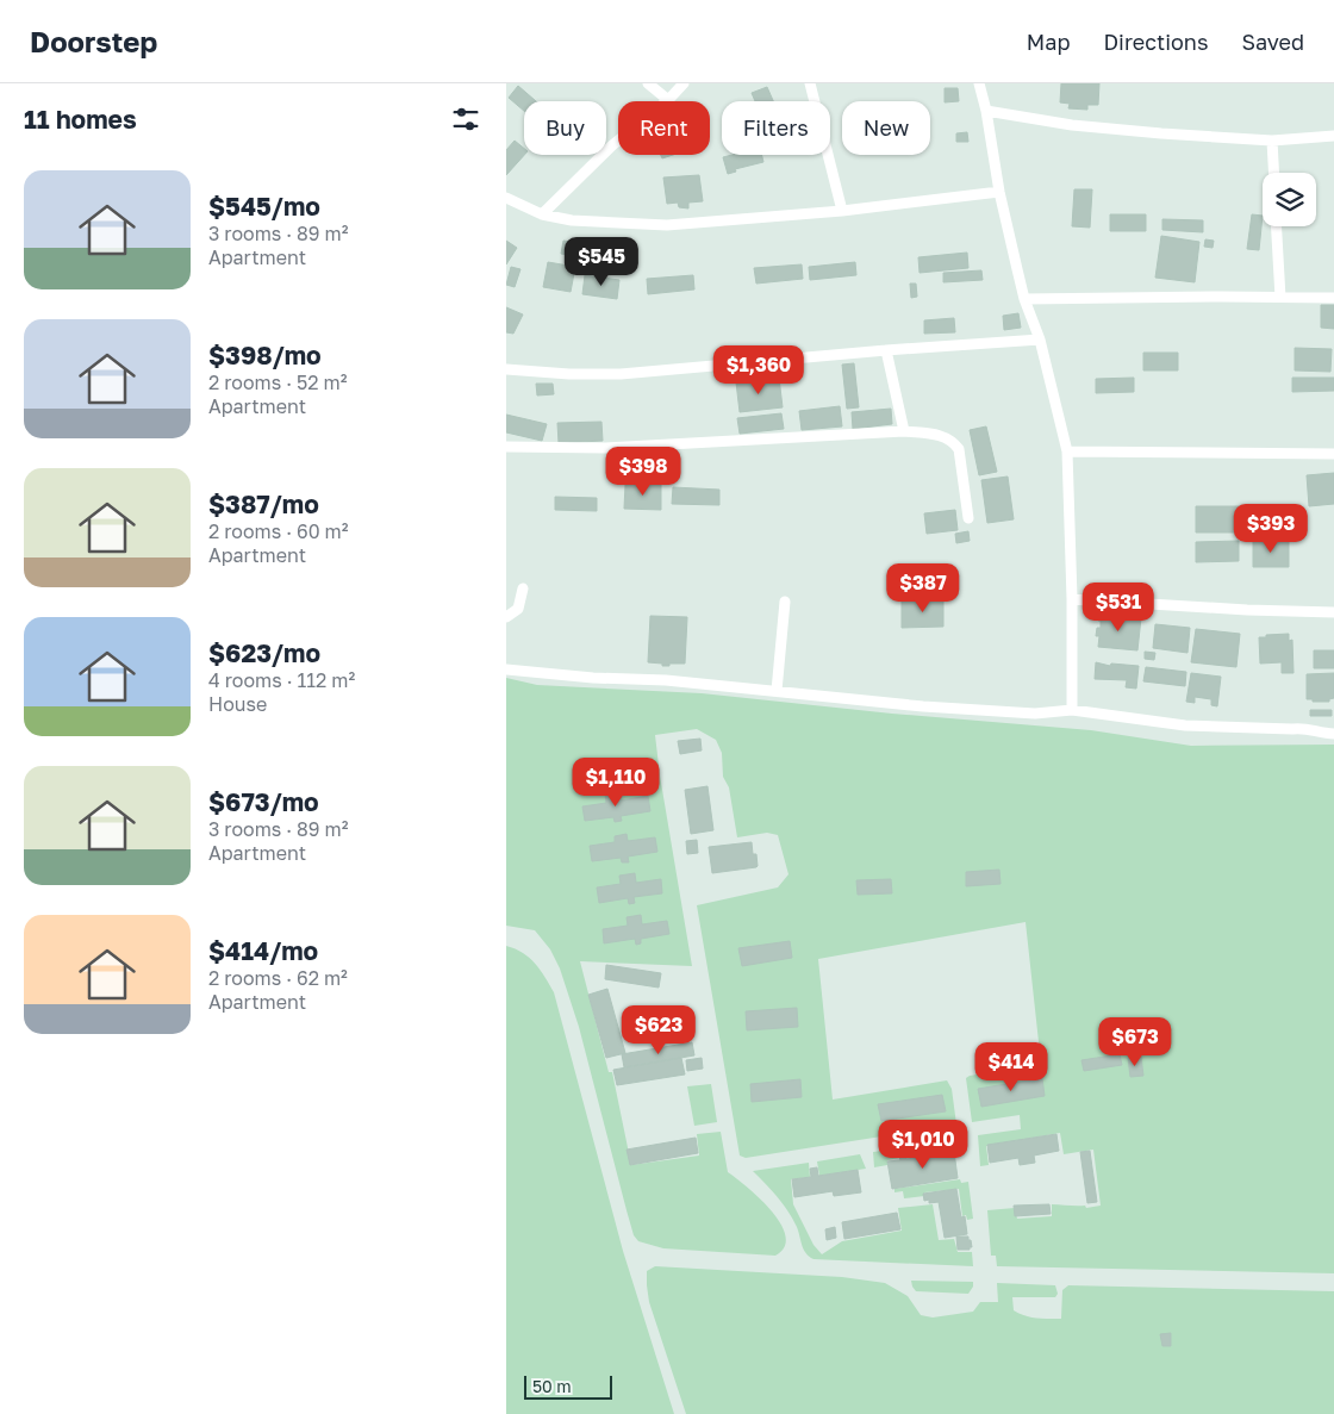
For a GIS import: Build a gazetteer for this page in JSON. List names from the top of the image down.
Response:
{
  "scale_bar": "50 m",
  "page": {
    "header": "Doorstep",
    "nav": ["Map", "Directions", "Saved"],
    "heading": "11 homes",
    "chip": [
      "Buy",
      "Rent",
      "Filters",
      "New"
    ],
    "list": [
      {
        "name": "$545/mo",
        "note": "3 rooms · 89 m² · Apartment"
      },
      {
        "name": "$398/mo",
        "note": "2 rooms · 52 m² · Apartment"
      },
      {
        "name": "$387/mo",
        "note": "2 rooms · 60 m² · Apartment"
      },
      {
        "name": "$623/mo",
        "note": "4 rooms · 112 m² · House"
      },
      {
        "name": "$673/mo",
        "note": "3 rooms · 89 m² · Apartment"
      },
      {
        "name": "$414/mo",
        "note": "2 rooms · 62 m² · Apartment"
      }
    ],
    "price": [
      "$545",
      "$1,360",
      "$398",
      "$393",
      "$387",
      "$531",
      "$1,110",
      "$623",
      "$673",
      "$414",
      "$1,010"
    ],
    "scale": "50 m"
  }
}
